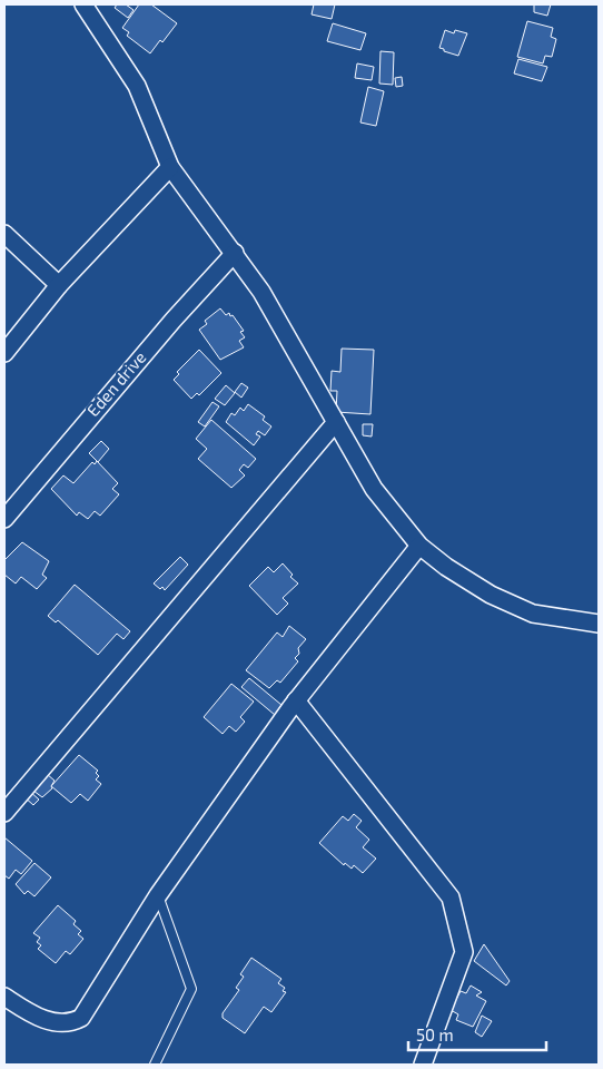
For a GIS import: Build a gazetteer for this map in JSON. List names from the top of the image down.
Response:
{
  "streets": {
    "street": ["Eden drive"]
  },
  "scale_bar": "50 m"
}
